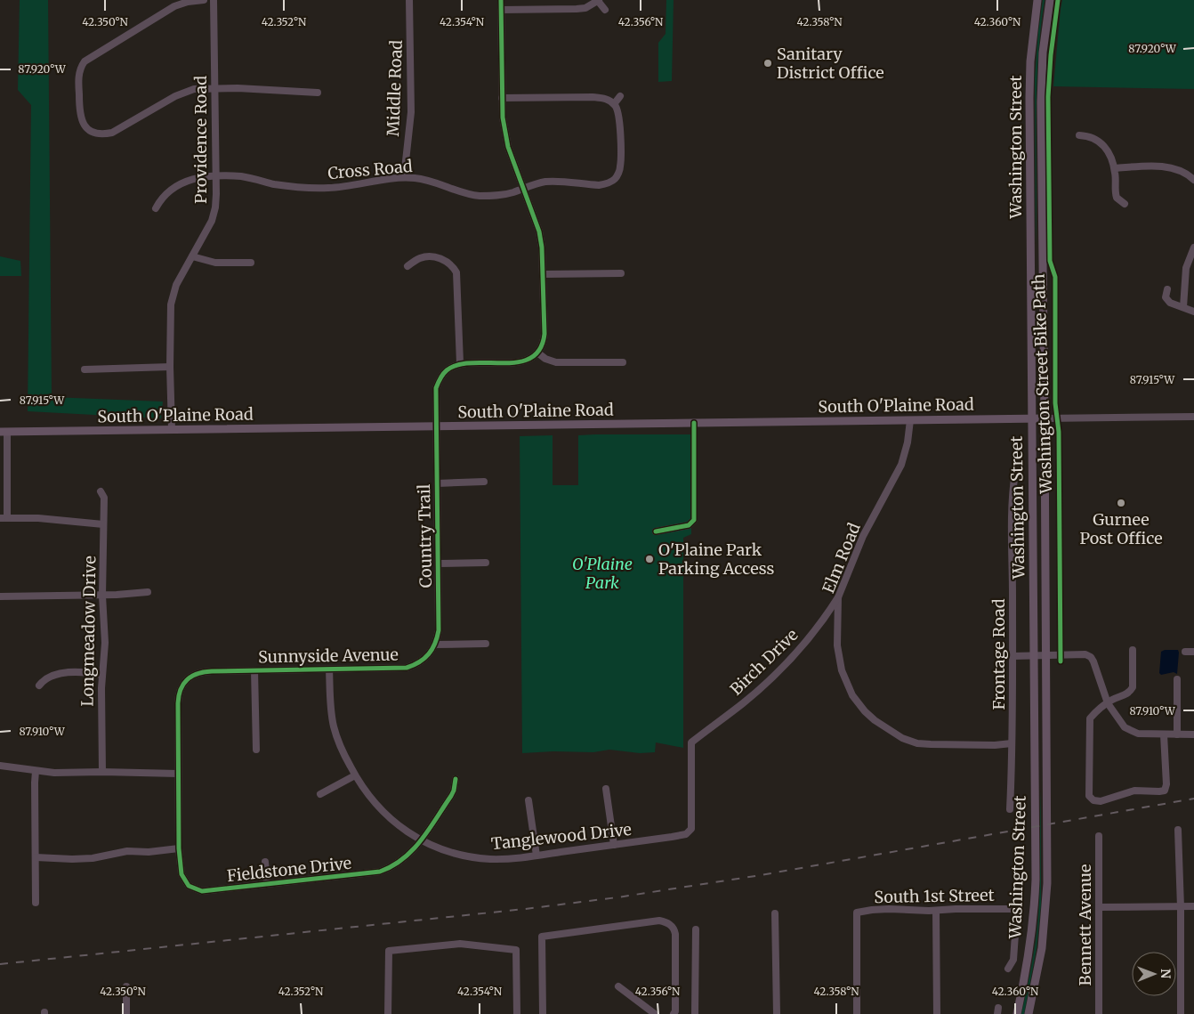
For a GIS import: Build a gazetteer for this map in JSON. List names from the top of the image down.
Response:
{
  "streets": {
    "main road": ["Washington Street", "South O'Plaine Road"],
    "street": [
      "Middle Road",
      "Providence Road",
      "Cross Road",
      "Country Trail",
      "Elm Road",
      "Longmeadow Drive",
      "Frontage Road",
      "Sunnyside Avenue",
      "Birch Drive",
      "Tanglewood Drive",
      "Fieldstone Drive",
      "South 1st Street",
      "Bennett Avenue"
    ],
    "cycle path": ["Washington Street Bike Path"]
  },
  "crossings": [
    ["Middle Road", "Cross Road"],
    ["Providence Road", "Cross Road"],
    ["Providence Road", "South O'Plaine Road"],
    ["Washington Street", "South O'Plaine Road"],
    ["South O'Plaine Road", "Country Trail"],
    ["South O'Plaine Road", "Elm Road"],
    ["Country Trail", "Sunnyside Avenue"],
    ["Elm Road", "Frontage Road"],
    ["Elm Road", "Birch Drive"],
    ["Sunnyside Avenue", "Tanglewood Drive"],
    ["Sunnyside Avenue", "Fieldstone Drive"],
    ["Birch Drive", "Tanglewood Drive"],
    ["Tanglewood Drive", "Fieldstone Drive"]
  ],
  "parks": ["O'Plaine Park"],
  "places": ["Sanitary District Office", "Gurnee Post Office", "O'Plaine Park Parking Access"],
  "north": "right",
  "coordinates": [
    "42.350°N",
    "42.352°N",
    "42.354°N",
    "42.356°N",
    "42.358°N",
    "42.360°N",
    "87.920°W",
    "87.915°W",
    "87.910°W"
  ]
}
